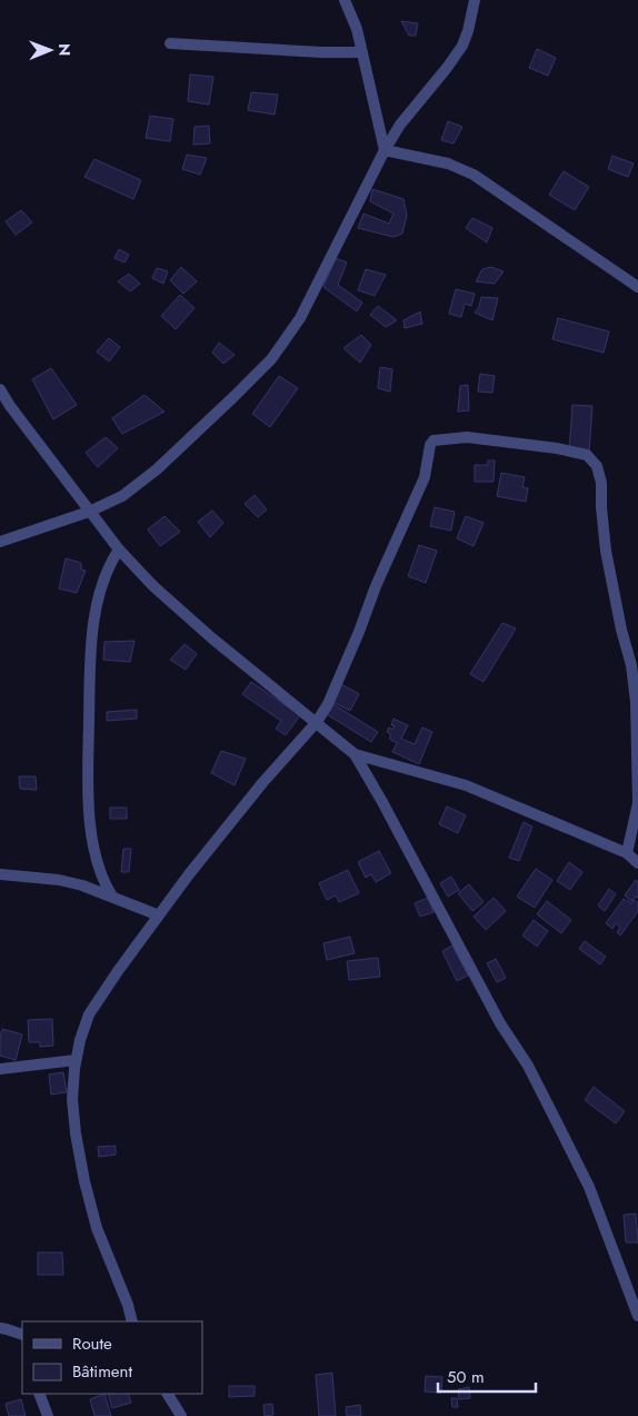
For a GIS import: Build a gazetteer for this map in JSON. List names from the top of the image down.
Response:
{
  "legend": ["Route", "Bâtiment"],
  "scale_bar": "50 m",
  "north": "right"
}
